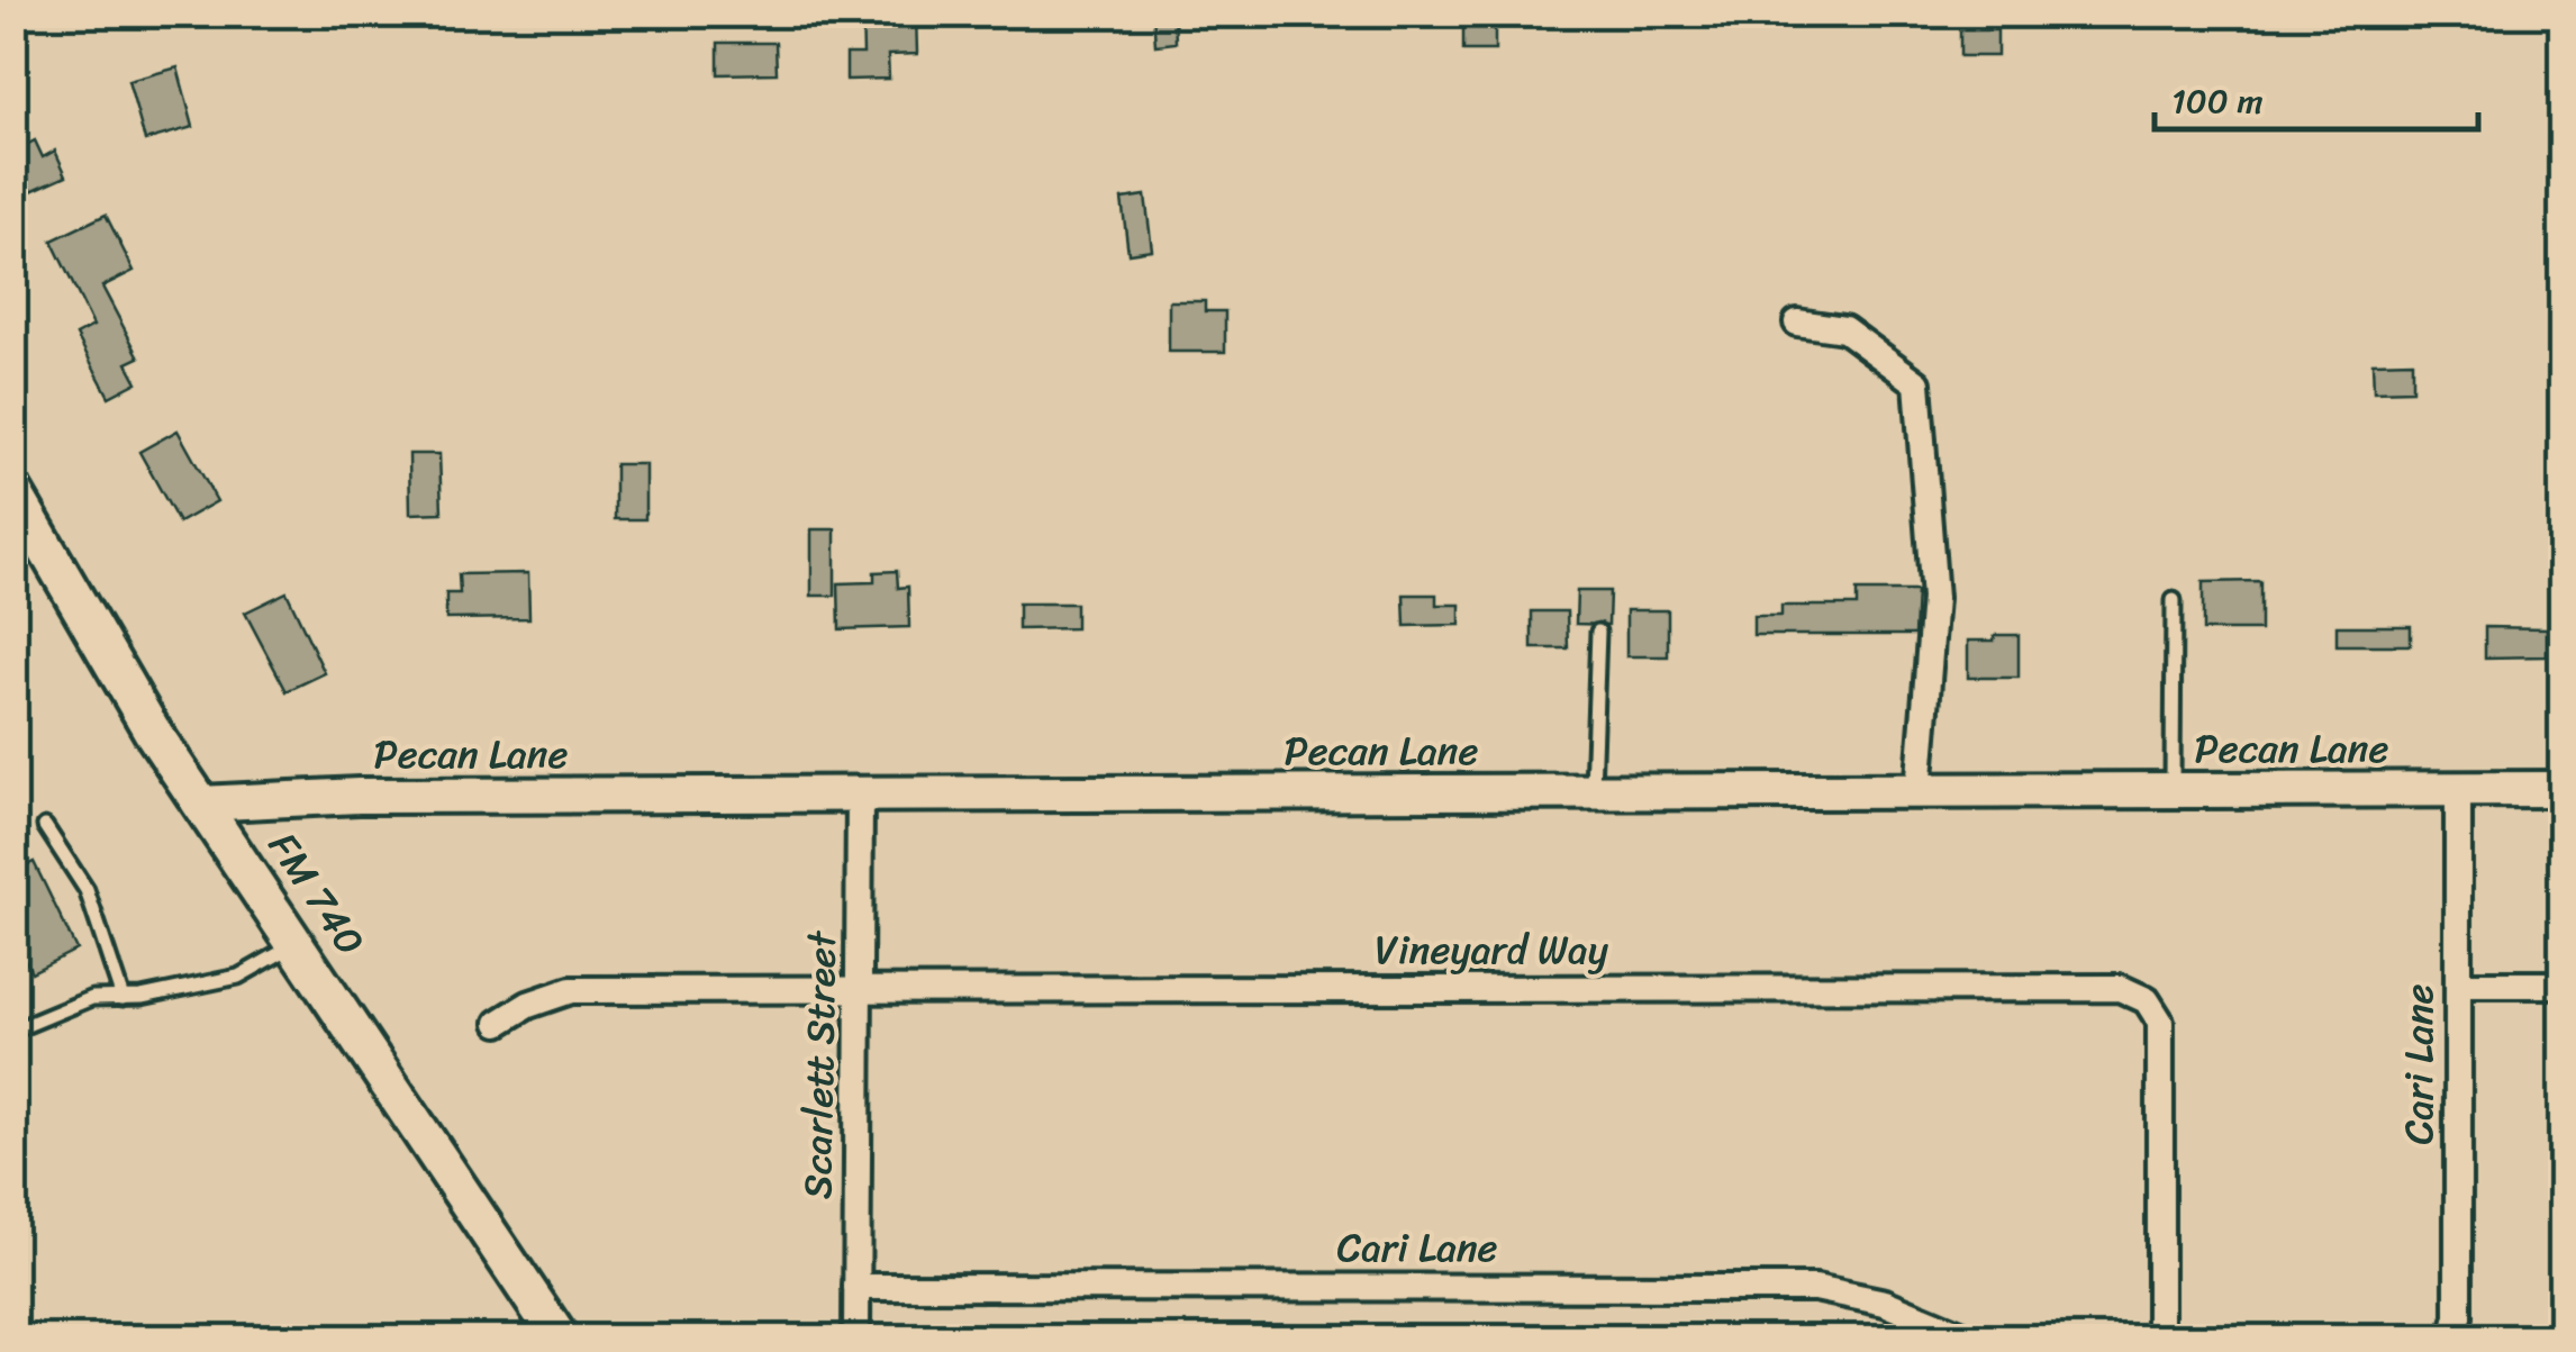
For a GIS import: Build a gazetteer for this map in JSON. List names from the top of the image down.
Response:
{
  "streets": {
    "main road": ["FM 740"],
    "street": [
      "Pecan Lane",
      "Vineyard Way",
      "Cari Lane",
      "Scarlett Street"
    ]
  },
  "crossings": [
    ["Pecan Lane", "FM 740"],
    ["Pecan Lane", "Cari Lane"],
    ["Pecan Lane", "Scarlett Street"],
    ["Vineyard Way", "Scarlett Street"],
    ["Cari Lane", "Scarlett Street"]
  ],
  "scale_bar": "100 m"
}
